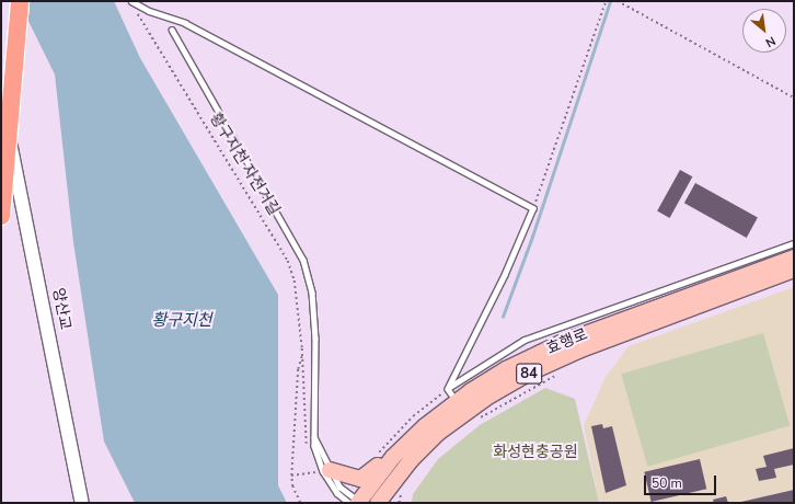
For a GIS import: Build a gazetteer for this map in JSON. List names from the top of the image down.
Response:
{
  "streets": {
    "main road": ["효행로", "84"],
    "street": ["양산교"],
    "path": ["황구지천 자전거길"]
  },
  "water": ["황구지천"],
  "parks": ["화성현충공원"],
  "scale_bar": "50 m",
  "north": "bottom right"
}
